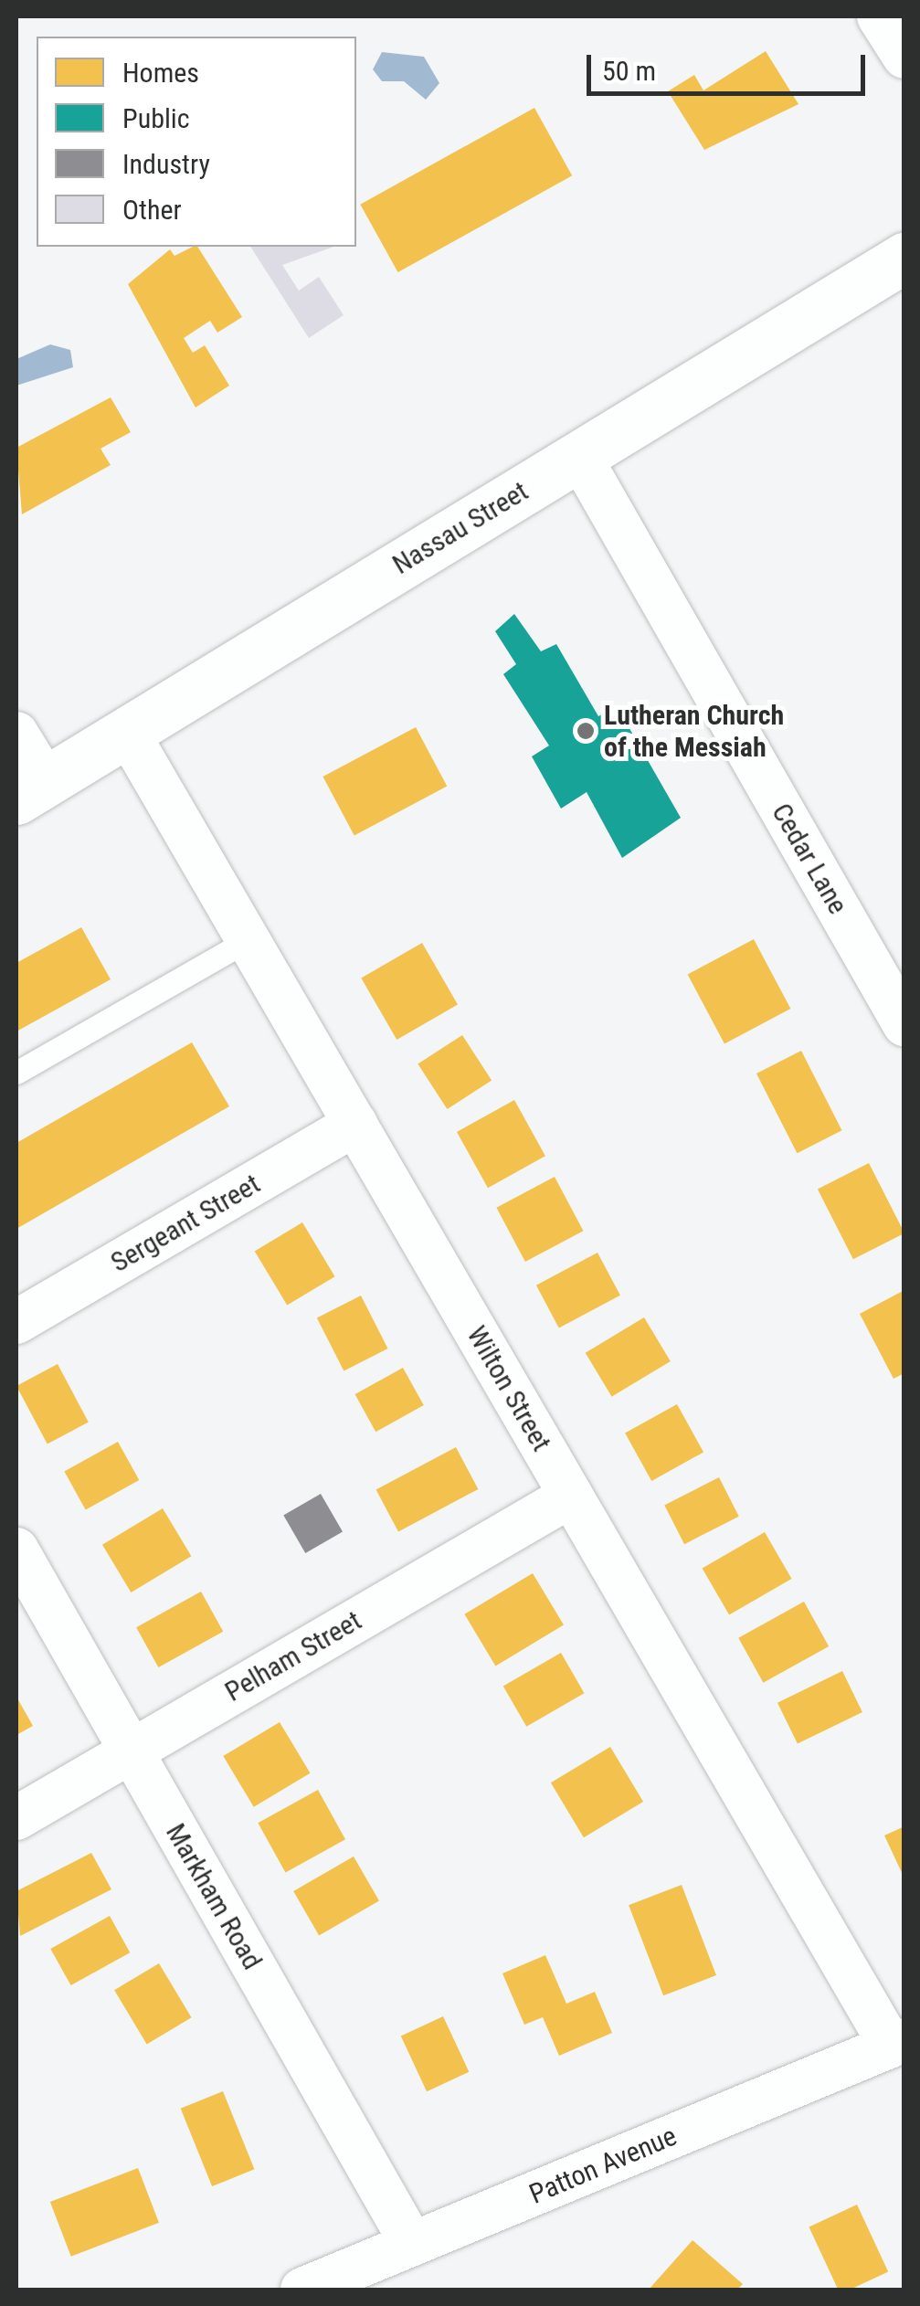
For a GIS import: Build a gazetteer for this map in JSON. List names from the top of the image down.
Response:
{
  "streets": {
    "main road": ["Nassau Street"],
    "street": [
      "Cedar Lane",
      "Sergeant Street",
      "Wilton Street",
      "Pelham Street",
      "Markham Road",
      "Patton Avenue"
    ]
  },
  "crossings": [
    ["Nassau Street", "Cedar Lane"],
    ["Nassau Street", "Wilton Street"],
    ["Sergeant Street", "Wilton Street"],
    ["Wilton Street", "Pelham Street"],
    ["Wilton Street", "Patton Avenue"],
    ["Pelham Street", "Markham Road"],
    ["Markham Road", "Patton Avenue"]
  ],
  "places": ["Lutheran Church of the Messiah"],
  "legend": [
    "Homes",
    "Public",
    "Industry",
    "Other"
  ],
  "scale_bar": "50 m"
}
